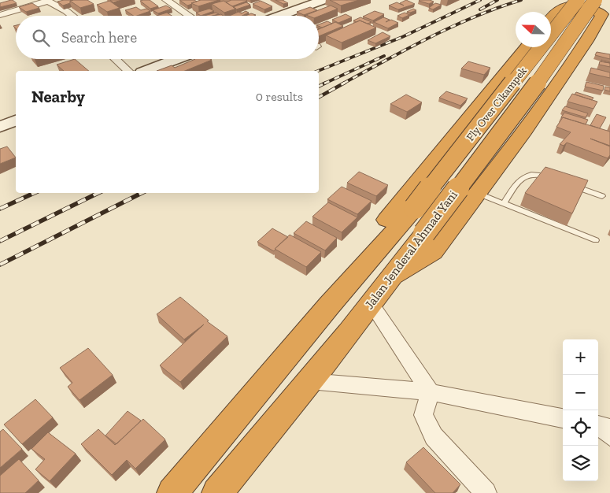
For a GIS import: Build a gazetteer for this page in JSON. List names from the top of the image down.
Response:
{
  "streets": {
    "highway": ["Fly Over Cikampek", "Jalan Jenderal Ahmad Yani"]
  },
  "crossings": [
    ["Fly Over Cikampek", "Jalan Jenderal Ahmad Yani"]
  ],
  "north": "left",
  "page": {
    "search": "Search here",
    "heading": ["Nearby", "0 results"],
    "map_buttons": ["+", "−"]
  }
}
